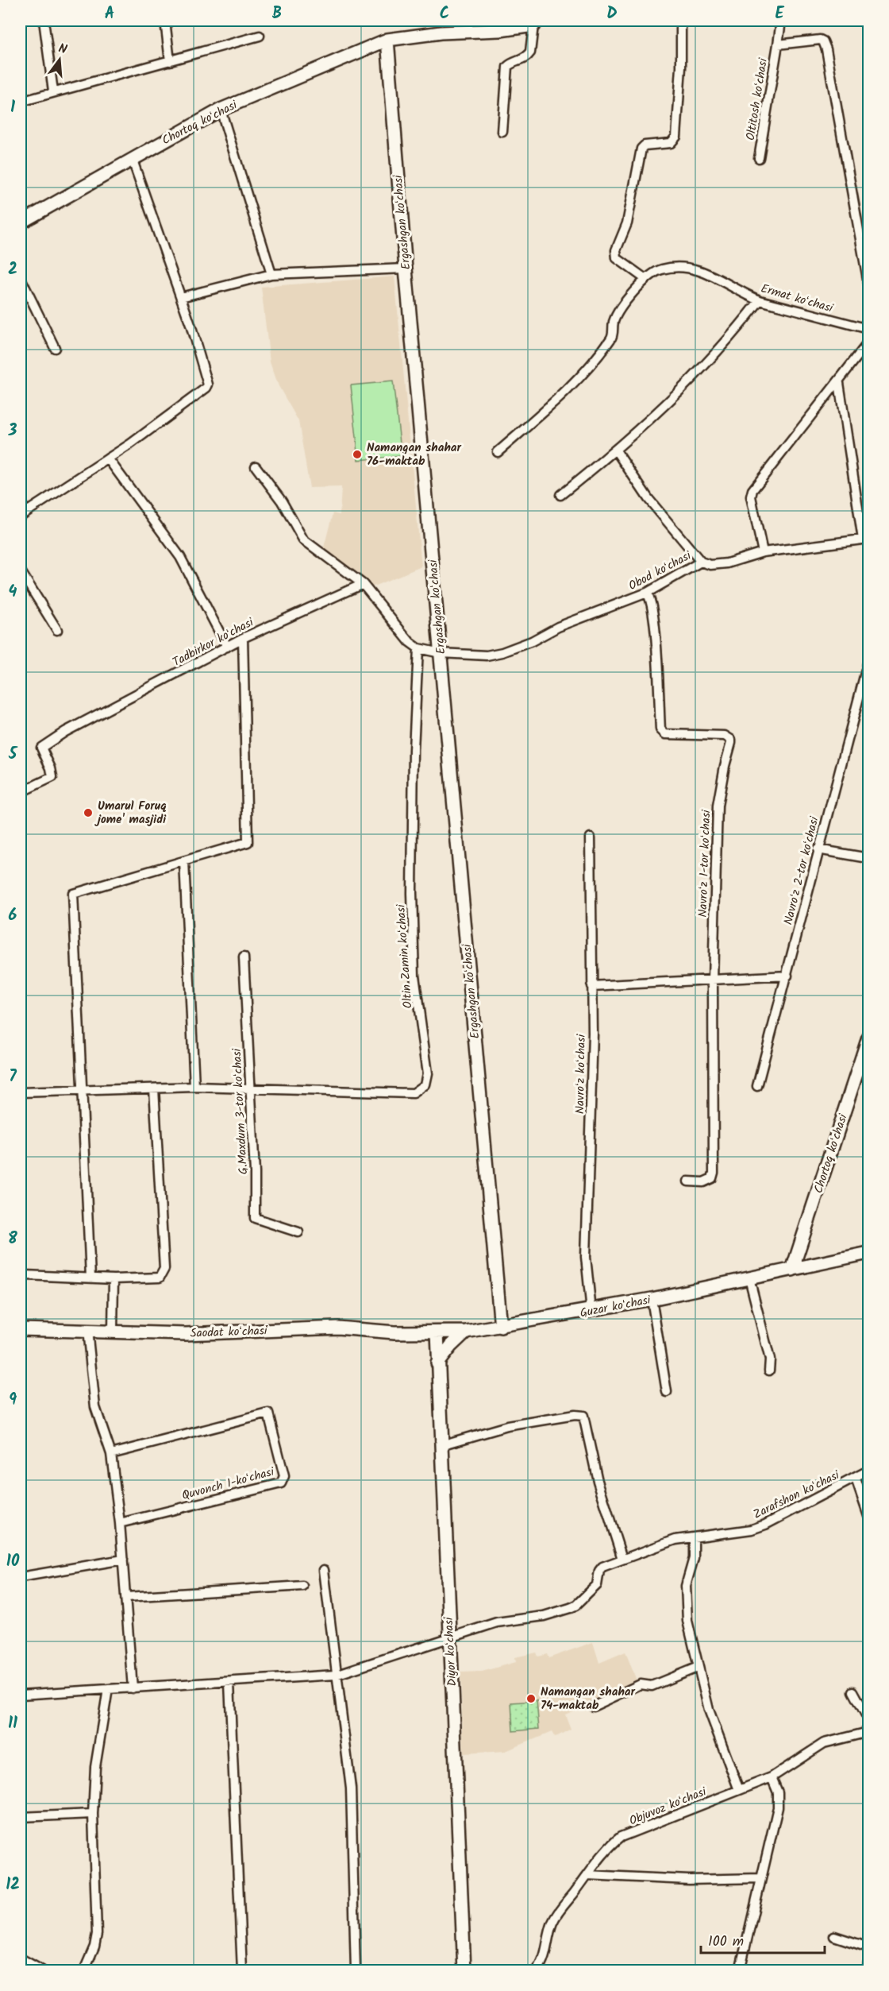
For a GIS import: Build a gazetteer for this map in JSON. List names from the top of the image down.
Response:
{
  "streets": {
    "street": [
      "Oltitosh koʻchasi",
      "Chortoq koʻchasi",
      "Ergashgan koʻchasi",
      "Ermat koʻchasi",
      "Obod koʻchasi",
      "Tadbirkor koʻchasi",
      "Navroʻz 1-tor koʻchasi",
      "Navroʻz 2-tor koʻchasi",
      "Oltin Zamin koʻchasi",
      "Navroʻz koʻchasi",
      "G.Maxdum 3-tor koʻchasi",
      "Guzar koʻchasi",
      "Saodat koʻchasi",
      "Quvonch 1-koʻchasi",
      "Zarafshon koʻchasi",
      "Diyor koʻchasi",
      "Objuvoz koʻchasi"
    ]
  },
  "crossings": [
    ["Chortoq koʻchasi", "Ergashgan koʻchasi"],
    ["Chortoq koʻchasi", "Guzar koʻchasi"],
    ["Ergashgan koʻchasi", "Obod koʻchasi"],
    ["Ergashgan koʻchasi", "Guzar koʻchasi"],
    ["Obod koʻchasi", "Navroʻz 1-tor koʻchasi"],
    ["Oltin Zamin koʻchasi", "G.Maxdum 3-tor koʻchasi"],
    ["Navroʻz koʻchasi", "Guzar koʻchasi"],
    ["Guzar koʻchasi", "Saodat koʻchasi"],
    ["Guzar koʻchasi", "Diyor koʻchasi"],
    ["Saodat koʻchasi", "Diyor koʻchasi"],
    ["Zarafshon koʻchasi", "Diyor koʻchasi"]
  ],
  "places": ["Namangan shahar 76-maktab", "Umarul Foruq jome' masjidi", "Namangan shahar 74-maktab"],
  "scale_bar": "100 m",
  "north": "top",
  "grid": {
    "columns": [
      "A",
      "B",
      "C",
      "D",
      "E"
    ],
    "rows": [
      "1",
      "2",
      "3",
      "4",
      "5",
      "6",
      "7",
      "8",
      "9",
      "10",
      "11",
      "12"
    ]
  }
}
